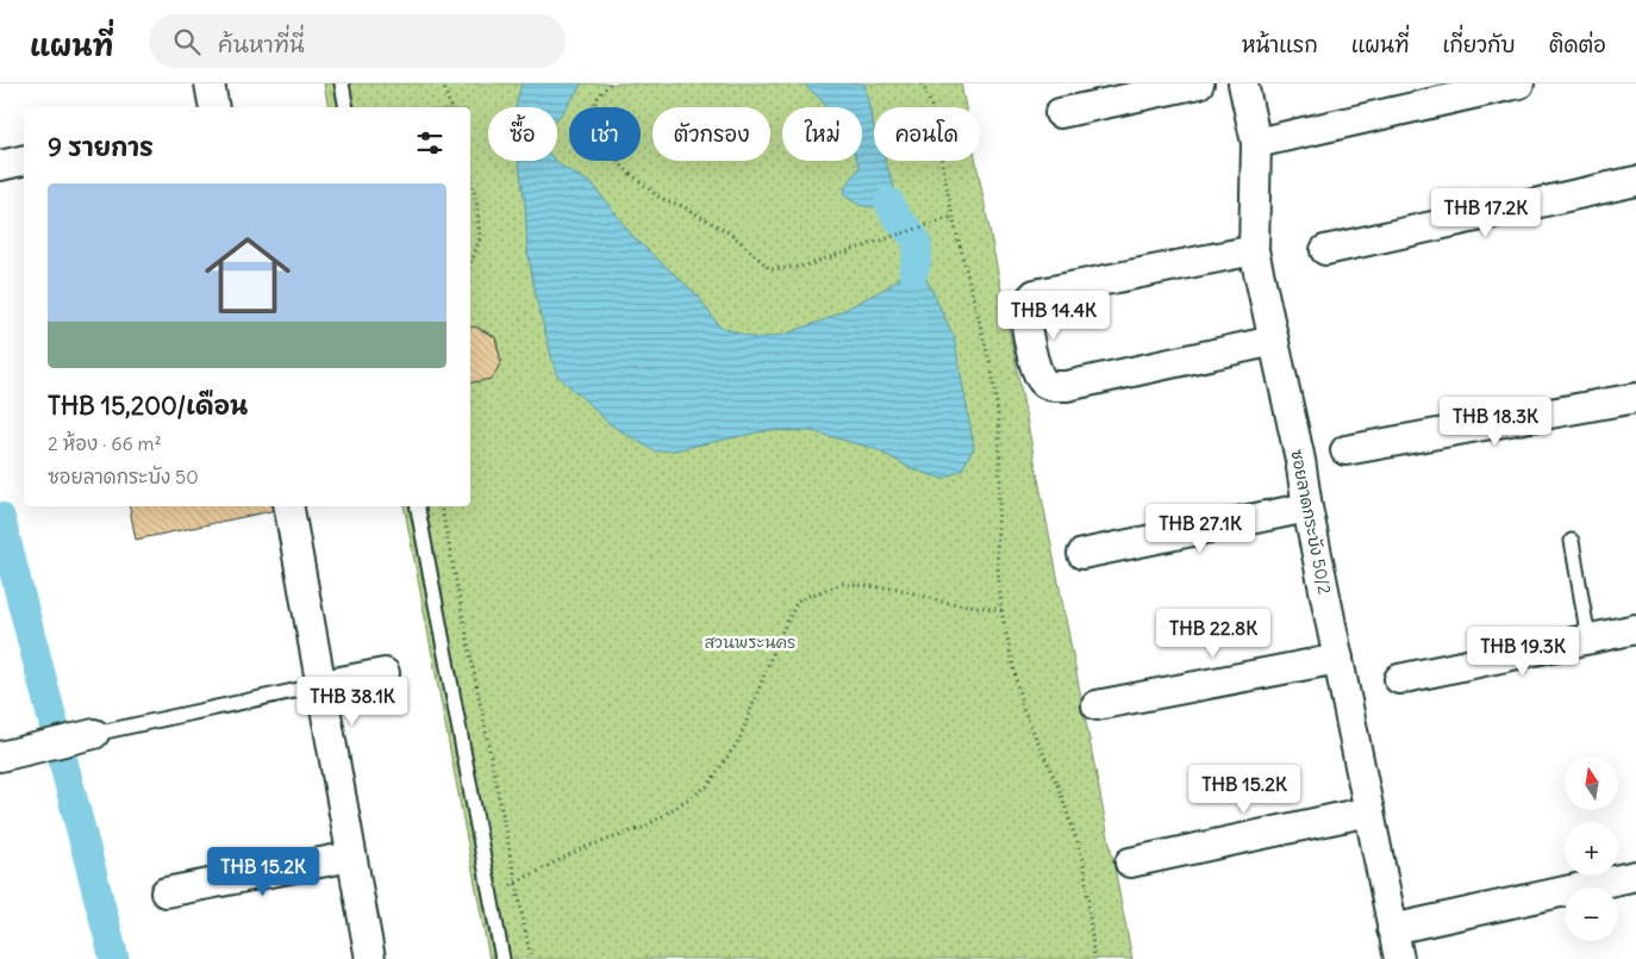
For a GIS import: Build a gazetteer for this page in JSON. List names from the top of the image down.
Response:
{
  "streets": {
    "street": ["ซอยลาดกระบัง 50/2"]
  },
  "parks": ["สวนพระนคร"],
  "north": "top",
  "page": {
    "header": "แผนที่",
    "search": "ค้นหาที่นี่",
    "nav": [
      "หน้าแรก",
      "แผนที่",
      "เกี่ยวกับ",
      "ติดต่อ"
    ],
    "chip": [
      "ซื้อ",
      "เช่า",
      "ตัวกรอง",
      "ใหม่",
      "คอนโด"
    ],
    "heading": "9 รายการ",
    "list": [
      {
        "name": "THB 15,200/เดือน",
        "note": "2 ห้อง · 66 m² · ซอยลาดกระบัง 50"
      }
    ],
    "price": [
      "THB 17.2K",
      "THB 14.4K",
      "THB 18.3K",
      "THB 27.1K",
      "THB 22.8K",
      "THB 19.3K",
      "THB 38.1K",
      "THB 15.2K",
      "THB 15.2K"
    ],
    "map_buttons": ["+", "−"]
  }
}
